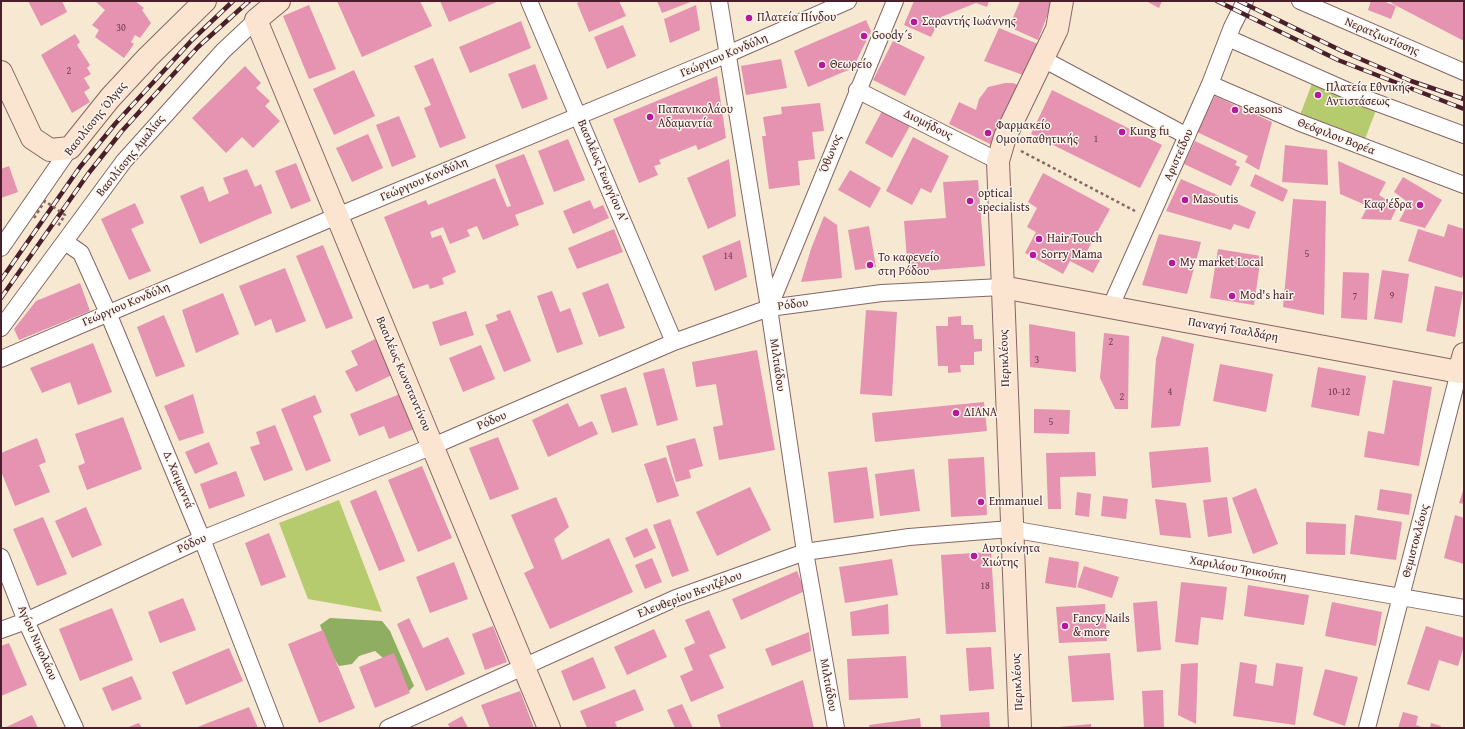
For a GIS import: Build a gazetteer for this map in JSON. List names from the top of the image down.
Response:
{
  "streets": {
    "main road": [
      "Βασιλίσσης Όλγας",
      "Βασιλίσσης Αμαλίας",
      "Παναγή Τσαλδάρη",
      "Περικλέους",
      "Βασιλέως Κωνσταντίνου"
    ],
    "street": [
      "Νερατζιωτίσσης",
      "Γεώργιου Κονδύλη",
      "Διομήδους",
      "Θεόφιλου Βορέα",
      "Όθωνος",
      "Αριστείδου",
      "Βασιλέως Γεωργίου Α'",
      "Ρόδου",
      "Μιλτιάδου",
      "Δ. Χαιμαντά",
      "Θεμιστοκλέους",
      "Χαριλάου Τρικούπη",
      "Ελευθερίου Βενιζέλου",
      "Αγίου Νικολάου"
    ]
  },
  "crossings": [
    ["Γεώργιου Κονδύλη", "Βασιλέως Γεωργίου Α'"],
    ["Γεώργιου Κονδύλη", "Μιλτιάδου"],
    ["Γεώργιου Κονδύλη", "Βασιλέως Κωνσταντίνου"],
    ["Γεώργιου Κονδύλη", "Δ. Χαιμαντά"],
    ["Διομήδους", "Όθωνος"],
    ["Διομήδους", "Περικλέους"],
    ["Θεόφιλου Βορέα", "Αριστείδου"],
    ["Όθωνος", "Ρόδου"],
    ["Όθωνος", "Μιλτιάδου"],
    ["Αριστείδου", "Παναγή Τσαλδάρη"],
    ["Βασιλίσσης Αμαλίας", "Βασιλέως Κωνσταντίνου"],
    ["Βασιλίσσης Αμαλίας", "Δ. Χαιμαντά"],
    ["Βασιλέως Γεωργίου Α'", "Ρόδου"],
    ["Ρόδου", "Παναγή Τσαλδάρη"],
    ["Ρόδου", "Περικλέους"],
    ["Ρόδου", "Μιλτιάδου"],
    ["Ρόδου", "Βασιλέως Κωνσταντίνου"],
    ["Ρόδου", "Δ. Χαιμαντά"],
    ["Ρόδου", "Αγίου Νικολάου"],
    ["Παναγή Τσαλδάρη", "Περικλέους"],
    ["Παναγή Τσαλδάρη", "Θεμιστοκλέους"],
    ["Περικλέους", "Χαριλάου Τρικούπη"],
    ["Περικλέους", "Ελευθερίου Βενιζέλου"],
    ["Μιλτιάδου", "Ελευθερίου Βενιζέλου"],
    ["Βασιλέως Κωνσταντίνου", "Ελευθερίου Βενιζέλου"],
    ["Θεμιστοκλέους", "Χαριλάου Τρικούπη"],
    ["Χαριλάου Τρικούπη", "Ελευθερίου Βενιζέλου"]
  ],
  "places": [
    "Πλατεία Πίνδου",
    "Σαραντής Ιωάννης",
    "Goody´s",
    "Θεωρείο",
    "Πλατεία Εθνικής Αντιστάσεως",
    "Seasons",
    "Παπανικολάου Αδαμαντία",
    "Kung fu",
    "Φαρμακείο Ομοιοπαθητικής",
    "Masoutis",
    "optical specialists",
    "Καφ'έδρα",
    "Hair Touch",
    "Sorry Mama",
    "My market Local",
    "Το καφενείο στη Ρόδου",
    "Mod's hair",
    "ΔΙΑΝΑ",
    "Emmanuel",
    "Αυτοκίνητα Χιώτης",
    "Fancy Nails & more"
  ],
  "house_numbers": [
    "30",
    "2",
    "1",
    "5",
    "14",
    "7",
    "9",
    "2",
    "3",
    "4",
    "10-12",
    "2",
    "5",
    "18"
  ]
}
